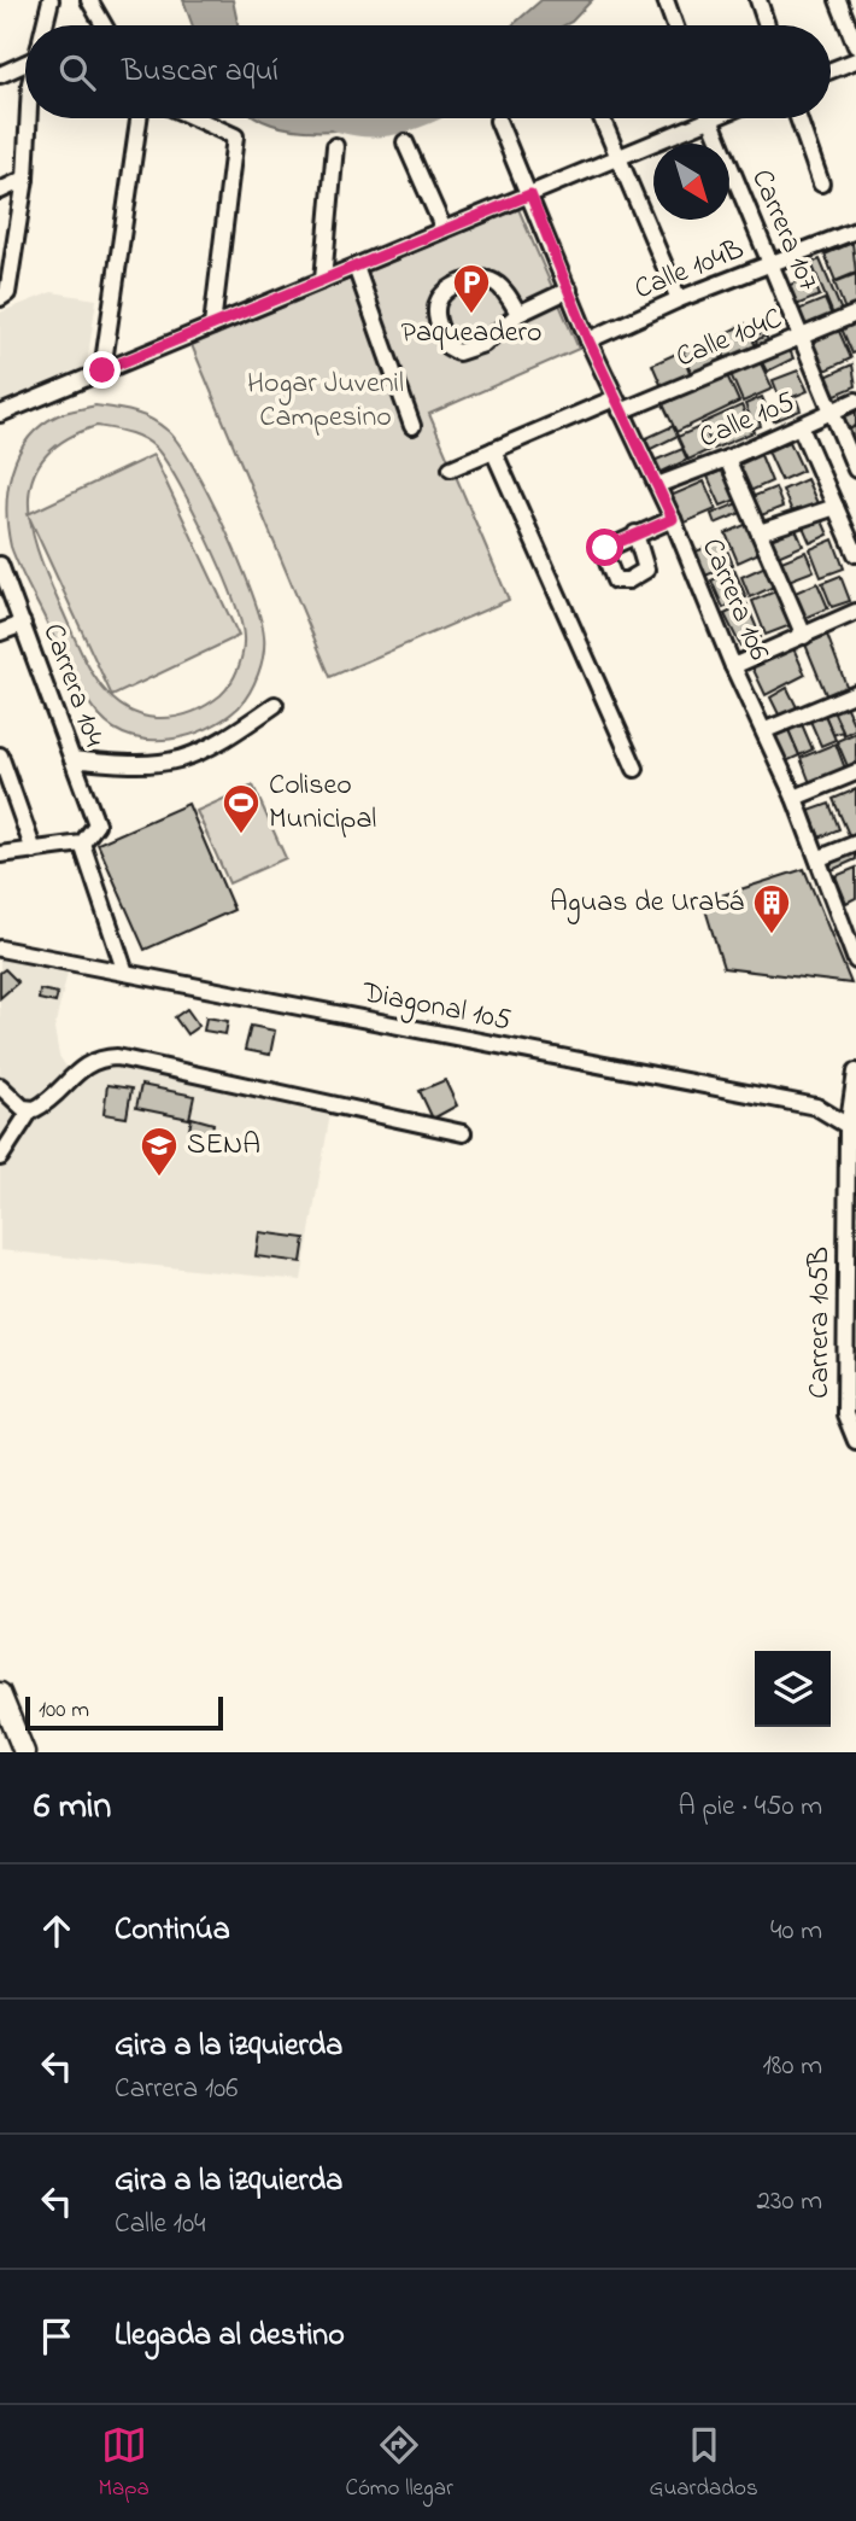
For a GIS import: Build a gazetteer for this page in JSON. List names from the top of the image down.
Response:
{
  "streets": {
    "street": [
      "Carrera 107",
      "Calle 104B",
      "Calle 104C",
      "Calle 105",
      "Carrera 106",
      "Carrera 104",
      "Diagonal 105",
      "Carrera 105B"
    ]
  },
  "crossings": [
    ["Carrera 107", "Calle 104B"],
    ["Carrera 107", "Calle 104C"],
    ["Carrera 107", "Calle 105"],
    ["Calle 104B", "Carrera 106"],
    ["Calle 104C", "Carrera 106"],
    ["Calle 105", "Carrera 106"],
    ["Diagonal 105", "Carrera 105B"]
  ],
  "parks": ["Hogar Juvenil Campesino"],
  "places": {
    "parking": ["Paqueadero"],
    "sports": ["Coliseo Municipal"],
    "building": ["Aguas de Urabá"],
    "school or university": ["SENA"]
  },
  "scale_bar": "100 m",
  "north": "bottom right",
  "page": {
    "search": "Buscar aquí",
    "scale": "100 m",
    "heading": ["6 min", "A pie · 450 m"],
    "list": [
      ["Continúa", "40 m"],
      ["Gira a la izquierda", "Carrera 106", "180 m"],
      ["Gira a la izquierda", "Calle 104", "230 m"],
      "Llegada al destino"
    ],
    "nav": ["Mapa", "Cómo llegar", "Guardados"]
  }
}
